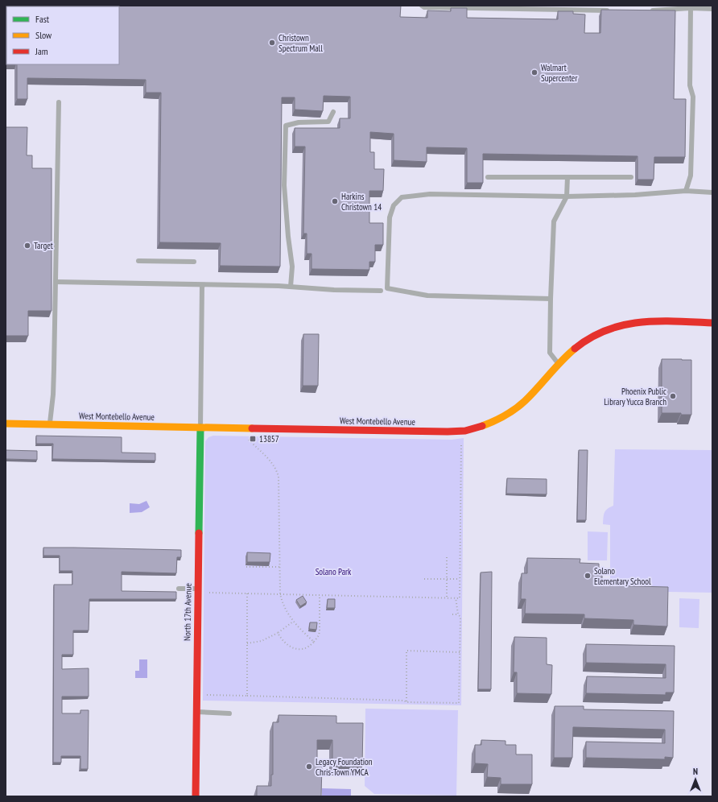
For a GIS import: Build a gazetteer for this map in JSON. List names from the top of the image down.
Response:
{
  "streets": {
    "street": ["West Montebello Avenue", "North 17th Avenue"]
  },
  "crossings": [
    ["West Montebello Avenue", "North 17th Avenue"]
  ],
  "parks": ["Solano Park"],
  "places": {
    "other": [
      "Christown Spectrum Mall",
      "Walmart Supercenter",
      "Harkins Christown 14",
      "Target",
      "Phoenix Public Library Yucca Branch",
      "Solano Elementary School",
      "Legacy Foundation Chris-Town YMCA"
    ],
    "transit": ["13857"]
  },
  "legend": ["Fast", "Slow", "Jam"],
  "north": "top"
}
